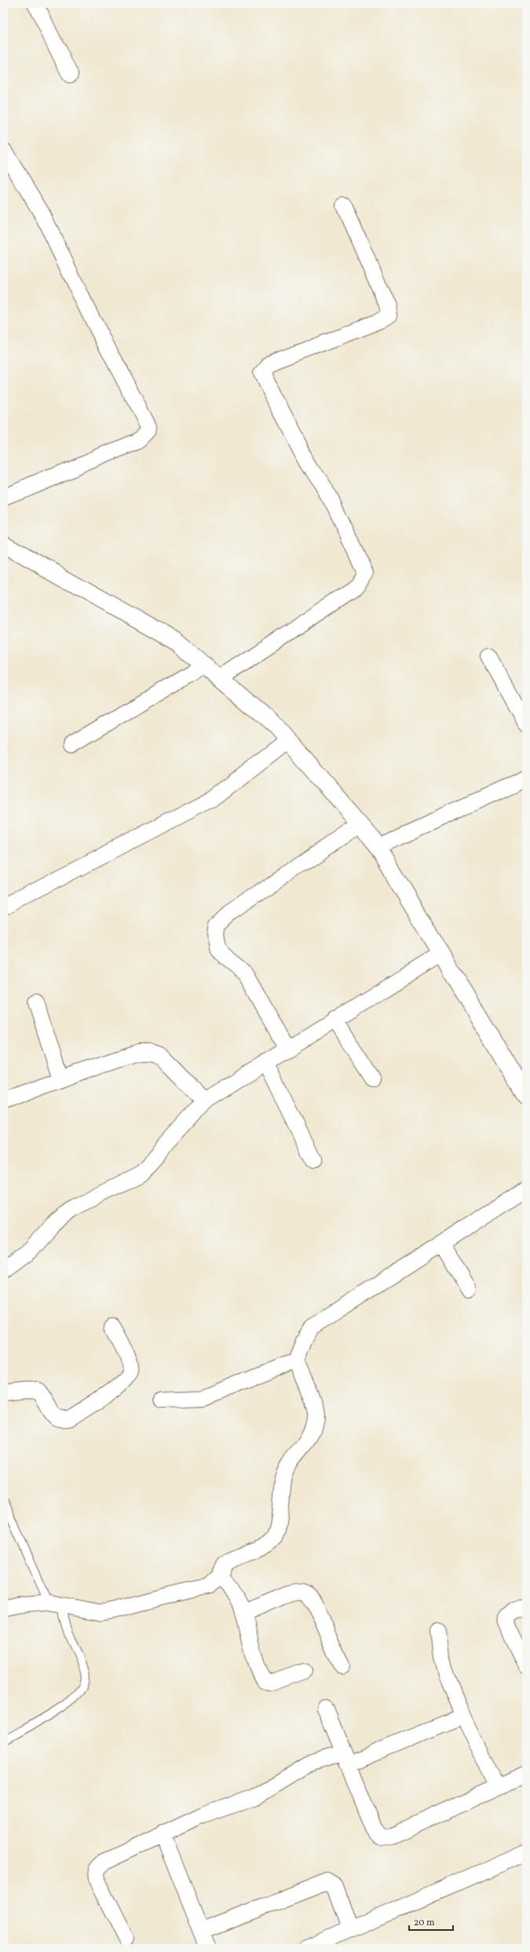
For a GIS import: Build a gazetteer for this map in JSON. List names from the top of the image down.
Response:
{
  "scale_bar": "20 m"
}
